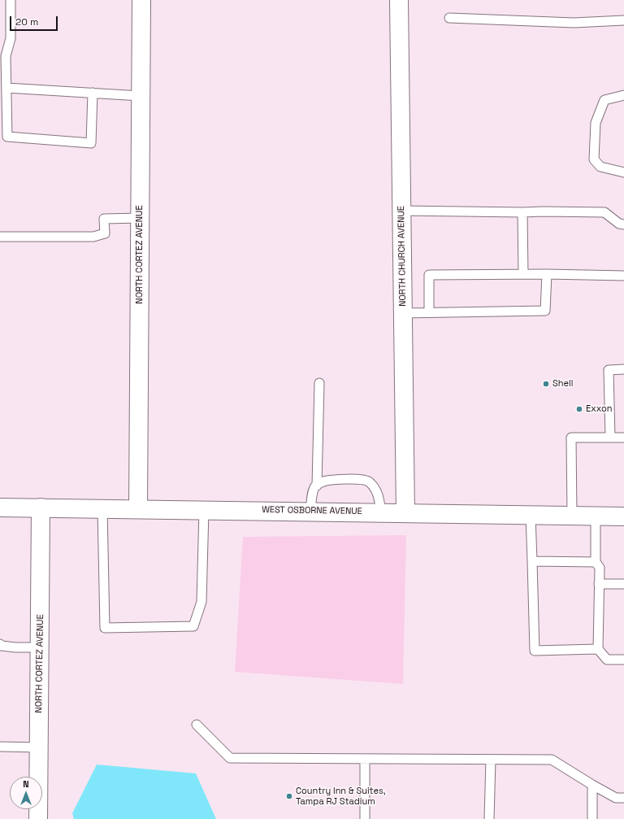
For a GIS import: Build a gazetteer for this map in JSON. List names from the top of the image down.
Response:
{
  "streets": {
    "street": ["NORTH CORTEZ AVENUE", "NORTH CHURCH AVENUE", "WEST OSBORNE AVENUE"]
  },
  "crossings": [
    ["NORTH CORTEZ AVENUE", "WEST OSBORNE AVENUE"],
    ["NORTH CHURCH AVENUE", "WEST OSBORNE AVENUE"]
  ],
  "places": ["Shell", "Exxon", "Country Inn & Suites, Tampa RJ Stadium"],
  "scale_bar": "20 m",
  "north": "top"
}
